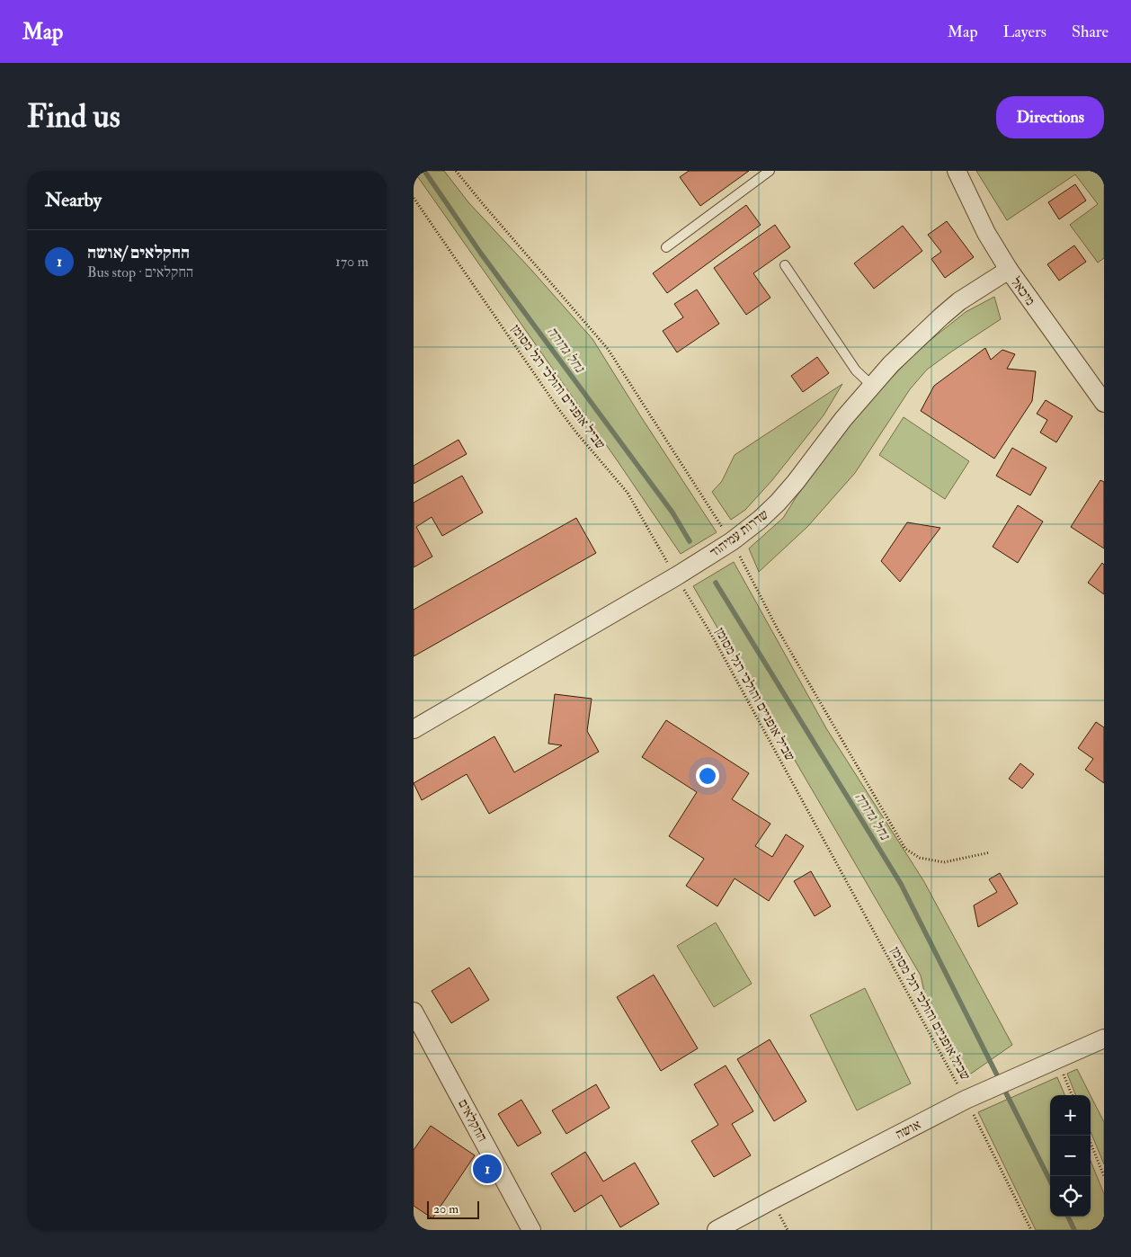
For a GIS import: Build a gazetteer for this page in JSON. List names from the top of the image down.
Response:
{
  "streets": {
    "street": [
      "מיכאל",
      "שדרות עמיהוד",
      "החקלאים",
      "אושה"
    ],
    "path": ["שביל אופניים והולכי רגל מסומן"]
  },
  "crossings": [
    ["מיכאל", "שדרות עמיהוד"],
    ["שביל אופניים והולכי רגל מסומן", "שדרות עמיהוד"],
    ["שביל אופניים והולכי רגל מסומן", "אושה"]
  ],
  "water": ["נחל גדורה"],
  "scale_bar": "20 m",
  "page": {
    "header": "Map",
    "nav": ["Map", "Layers", "Share"],
    "buttons": "Directions",
    "title": "Find us",
    "heading": "Nearby",
    "list": [
      {
        "mark": "1",
        "name": "החקלאים /אושה",
        "note": "Bus stop · החקלאים",
        "value": "170 m"
      }
    ],
    "map_buttons": ["+", "−"],
    "pins": "1",
    "scale": "20 m"
  }
}
